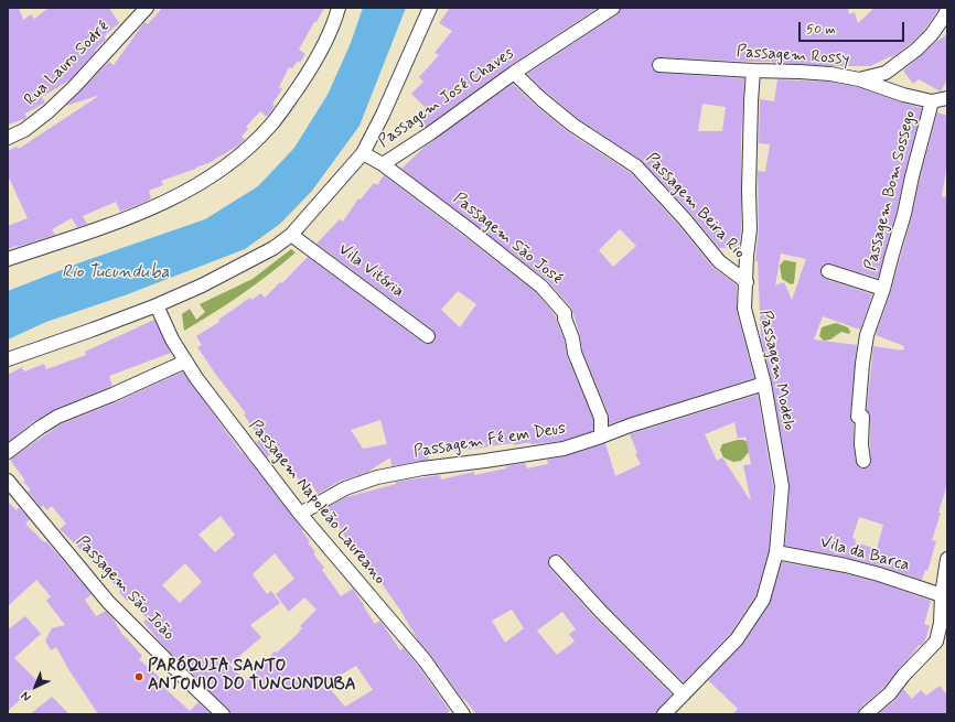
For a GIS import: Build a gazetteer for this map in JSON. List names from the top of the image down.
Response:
{
  "streets": {
    "street": [
      "Passagem Rossy",
      "Rua Lauro Sodré",
      "Passagem José Chaves",
      "Passagem Bom Sossego",
      "Passagem Beira Rio",
      "Passagem São José",
      "Vila Vitória",
      "Passagem Modelo",
      "Passagem Fé em Deus",
      "Passagem Napoleão Laureano",
      "Vila da Barca",
      "Passagem São João"
    ]
  },
  "crossings": [
    ["Passagem Rossy", "Passagem Bom Sossego"],
    ["Passagem Rossy", "Passagem Modelo"],
    ["Passagem José Chaves", "Passagem Beira Rio"],
    ["Passagem José Chaves", "Passagem São José"],
    ["Passagem José Chaves", "Vila Vitória"],
    ["Passagem José Chaves", "Passagem Napoleão Laureano"],
    ["Passagem Beira Rio", "Passagem Modelo"],
    ["Passagem São José", "Passagem Fé em Deus"],
    ["Passagem Modelo", "Passagem Fé em Deus"],
    ["Passagem Modelo", "Vila da Barca"],
    ["Passagem Fé em Deus", "Passagem Napoleão Laureano"]
  ],
  "water": ["Rio Tucunduba"],
  "places": ["PARÓQUIA SANTO ANTONIO DO TUNCUNDUBA"],
  "scale_bar": "50 m",
  "north": "bottom left"
}
